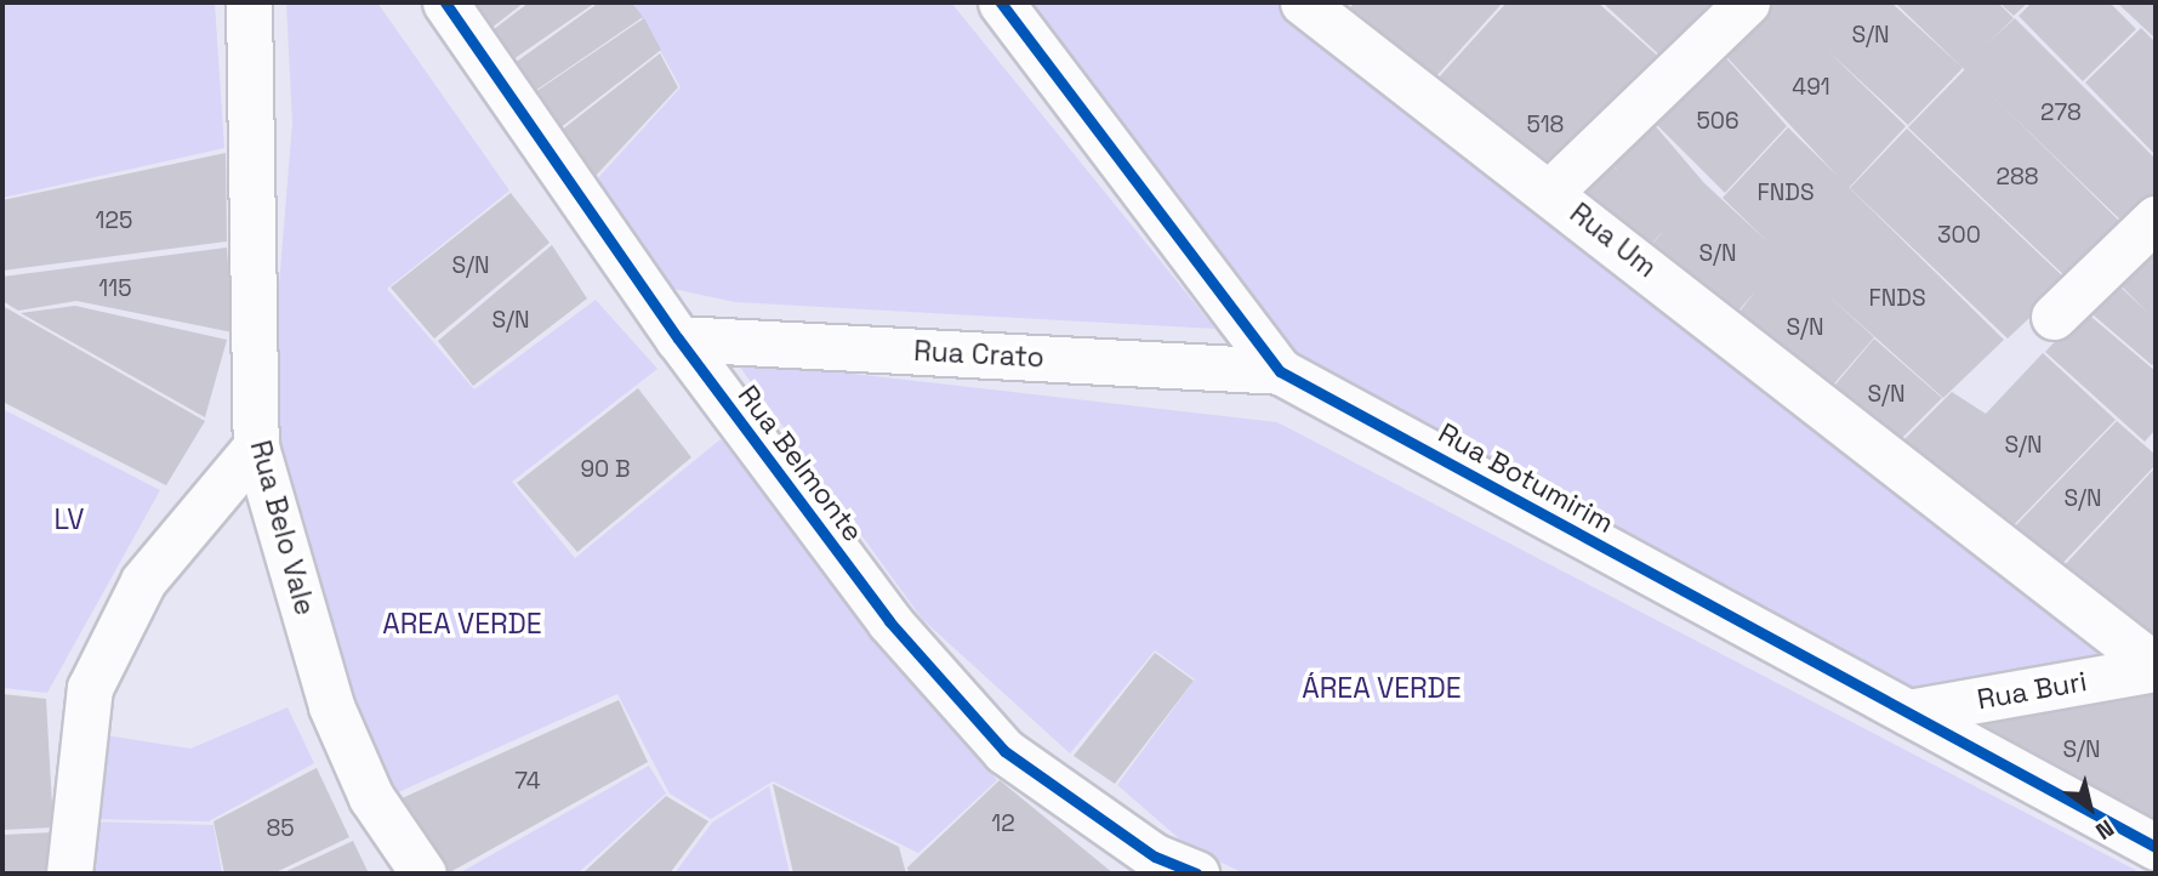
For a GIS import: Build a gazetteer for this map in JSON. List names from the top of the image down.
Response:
{
  "streets": {
    "street": [
      "Rua Um",
      "Rua Crato",
      "Rua Belmonte",
      "Rua Botumirim",
      "Rua Belo Vale",
      "Rua Buri"
    ]
  },
  "crossings": [
    ["Rua Um", "Rua Buri"],
    ["Rua Crato", "Rua Belmonte"],
    ["Rua Crato", "Rua Botumirim"],
    ["Rua Botumirim", "Rua Buri"]
  ],
  "parks": ["LV", "AREA VERDE", "ÁREA VERDE"],
  "house_numbers": [
    "S/N",
    "491",
    "278",
    "506",
    "518",
    "288",
    "FNDS",
    "125",
    "300",
    "S/N",
    "S/N",
    "115",
    "FNDS",
    "S/N",
    "S/N",
    "S/N",
    "S/N",
    "90 B",
    "S/N",
    "S/N",
    "74",
    "12",
    "85"
  ],
  "north": "bottom right"
}
